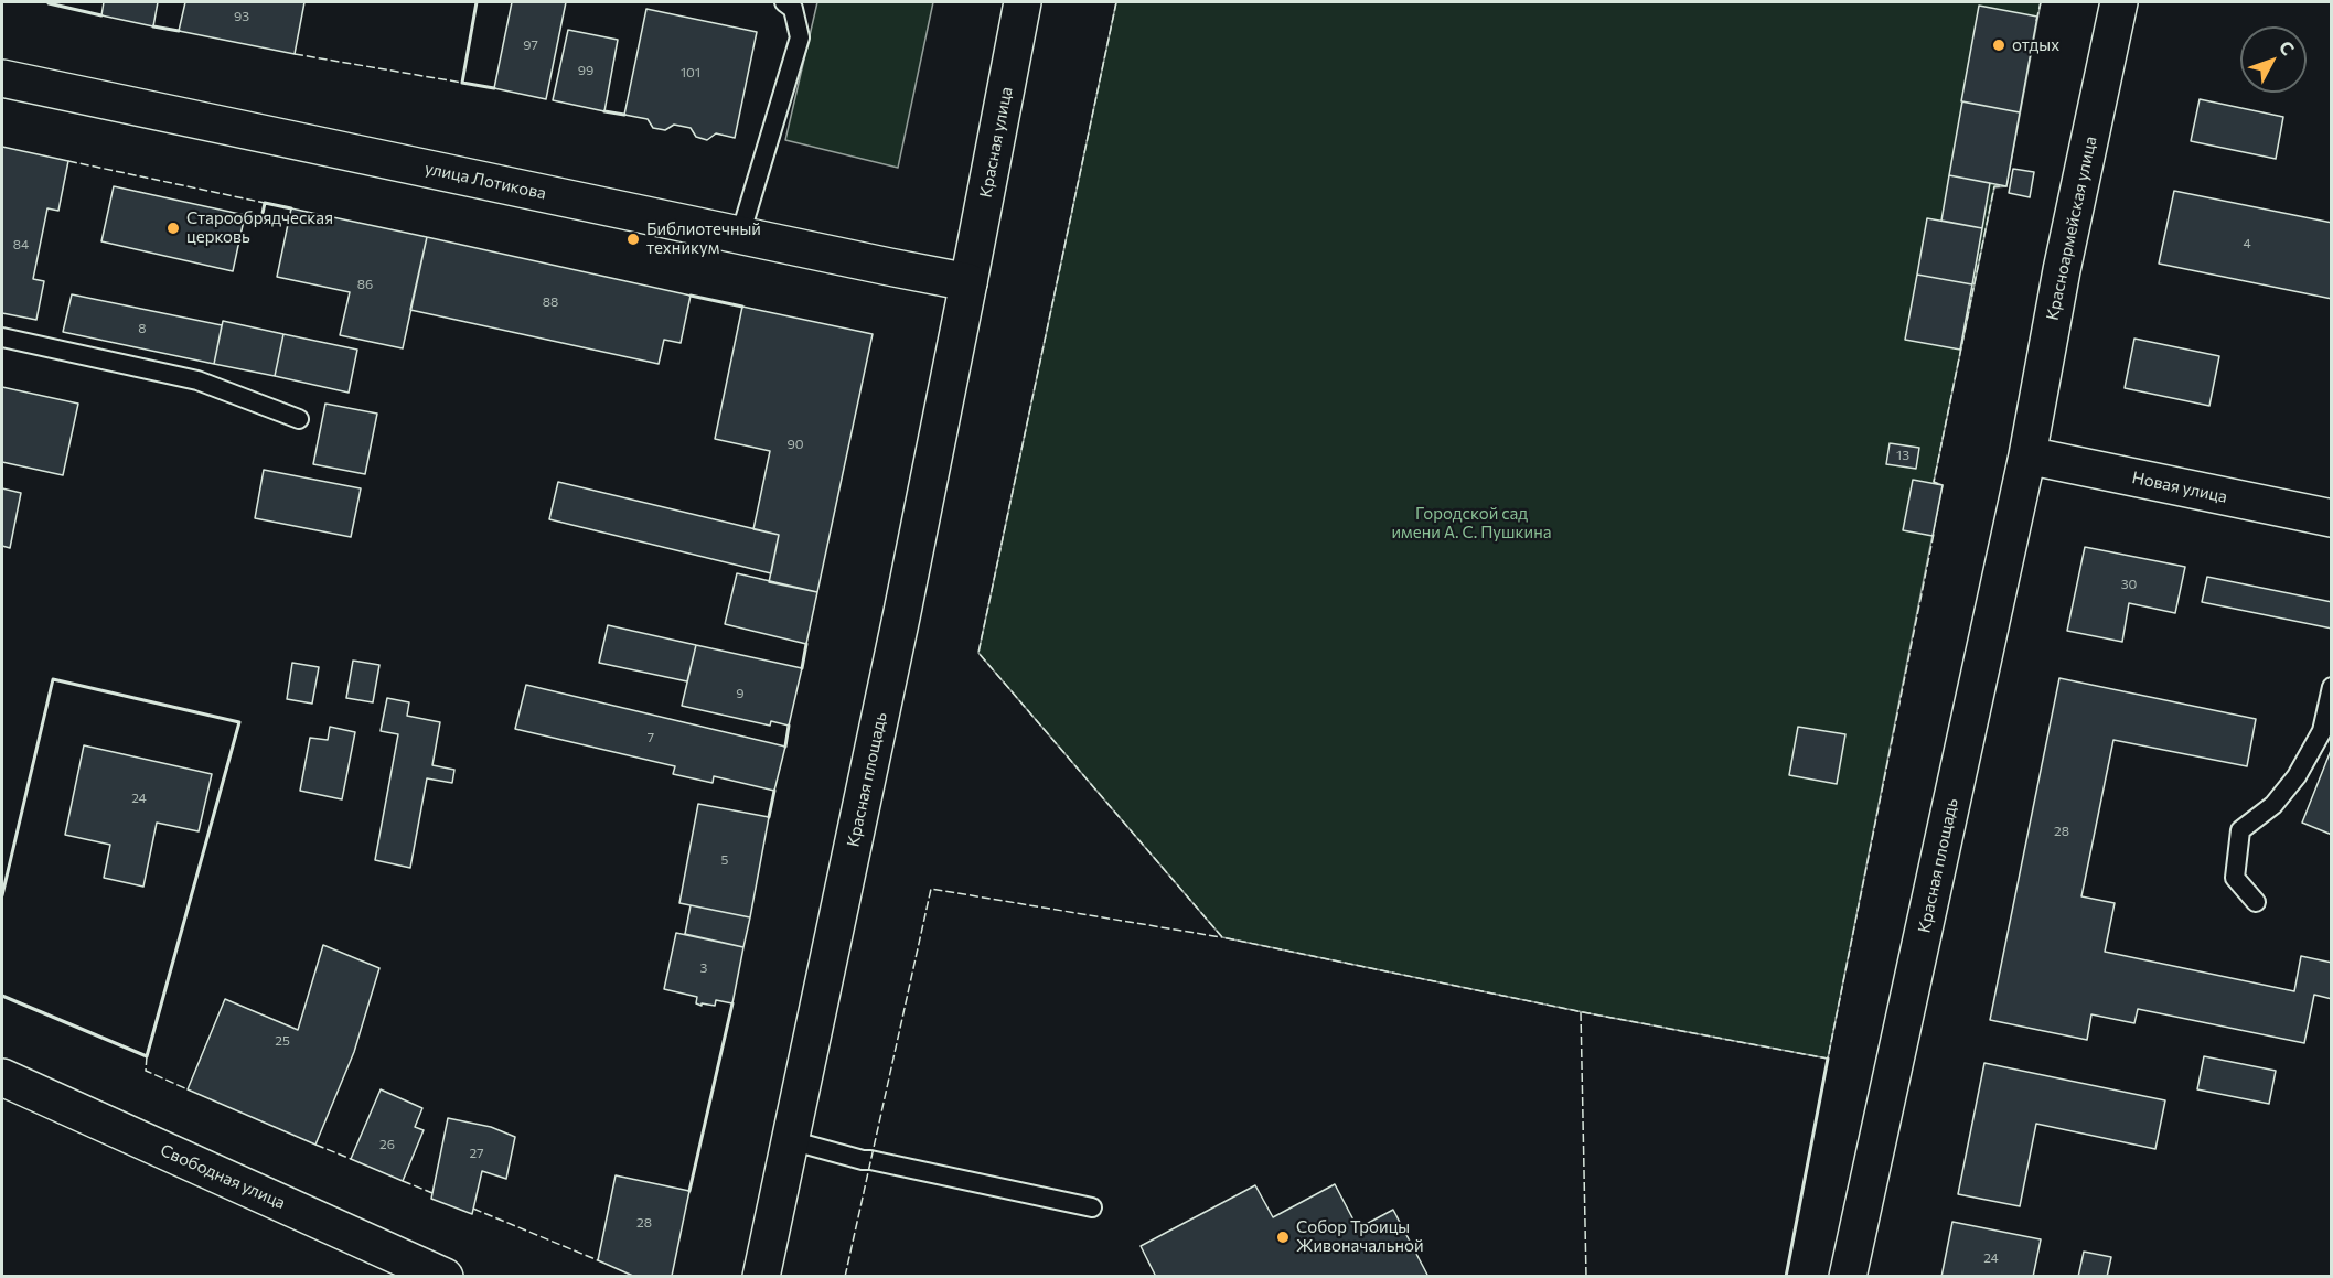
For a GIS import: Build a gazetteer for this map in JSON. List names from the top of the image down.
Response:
{
  "streets": {
    "street": [
      "Красная улица",
      "улица Лотикова",
      "Красноармейская улица",
      "Новая улица",
      "Красная площадь",
      "Свободная улица"
    ]
  },
  "crossings": [
    ["Красная улица", "улица Лотикова"],
    ["Красная улица", "Красная площадь"],
    ["улица Лотикова", "Красная площадь"],
    ["Красноармейская улица", "Новая улица"],
    ["Красноармейская улица", "Красная площадь"],
    ["Новая улица", "Красная площадь"]
  ],
  "parks": ["Городской сад имени А. С. Пушкина"],
  "places": [
    "отдых",
    "Старообрядческая церковь",
    "Библиотечный техникум",
    "Собор Троицы Живоначальной"
  ],
  "house_numbers": [
    "93",
    "97",
    "99",
    "101",
    "4",
    "84",
    "86",
    "88",
    "8",
    "90",
    "13",
    "30",
    "9",
    "7",
    "24",
    "28",
    "5",
    "3",
    "25",
    "26",
    "27",
    "28",
    "24"
  ],
  "north": "top right"
}
